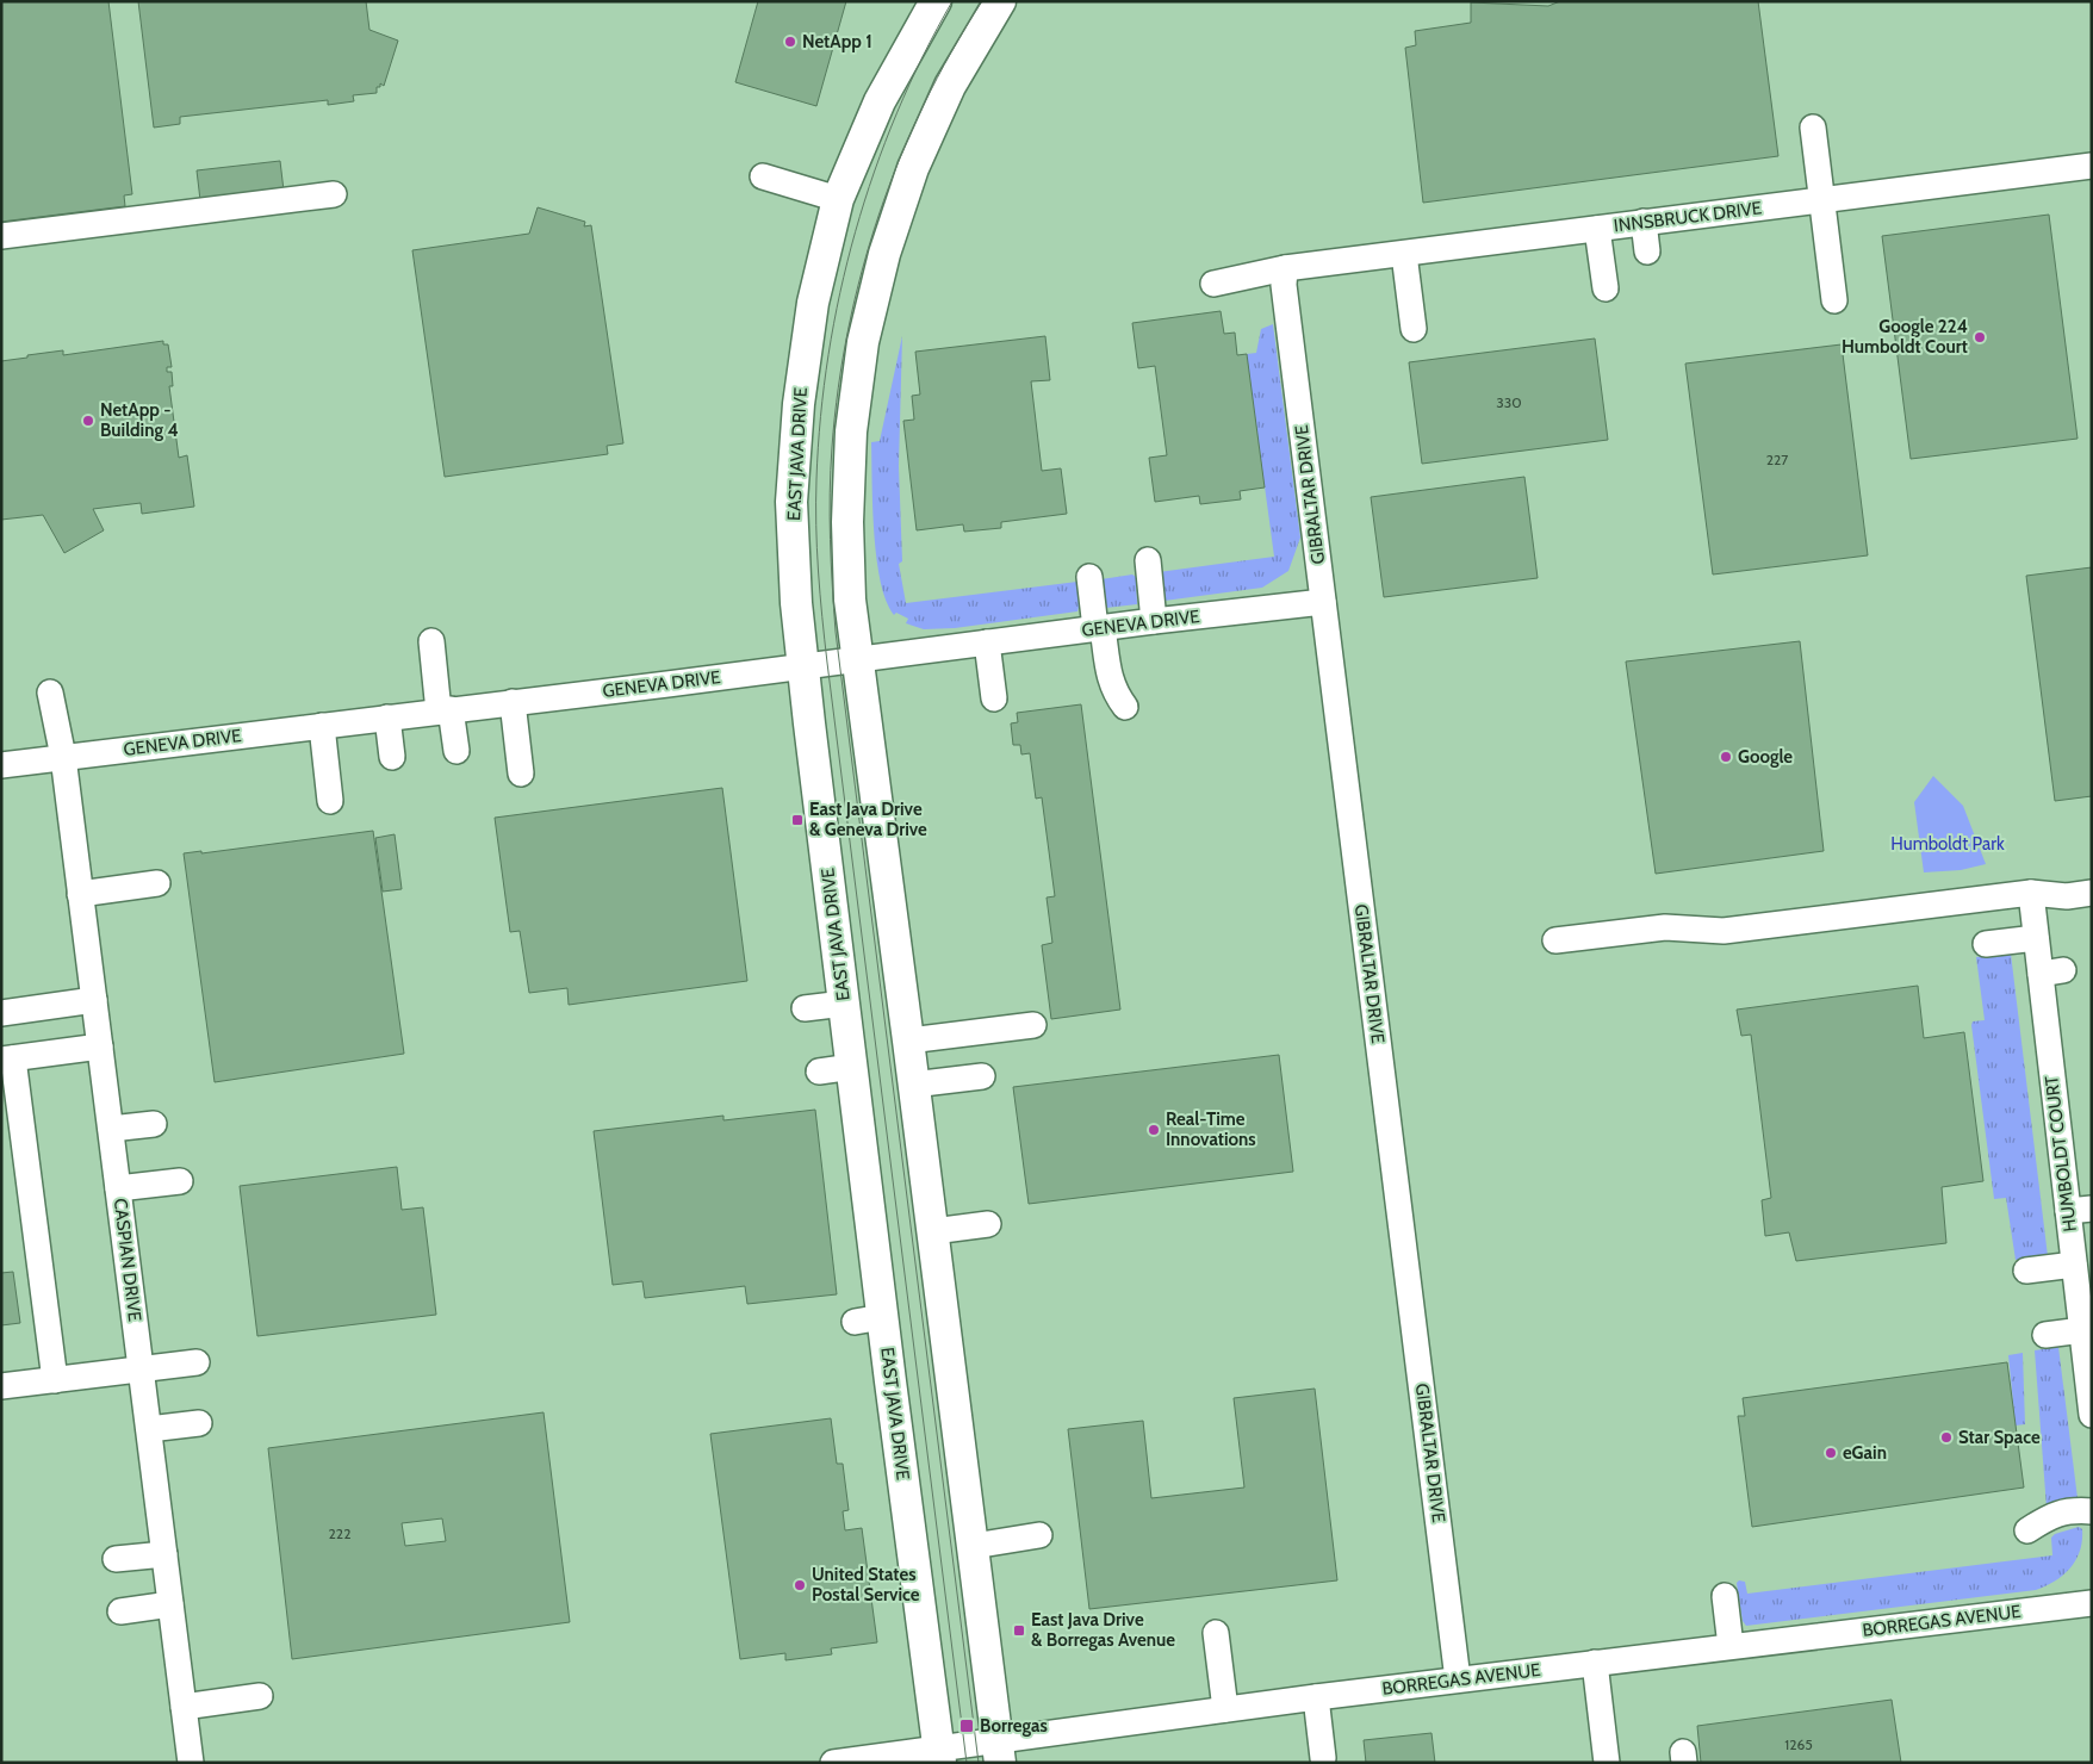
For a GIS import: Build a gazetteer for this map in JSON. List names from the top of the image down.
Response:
{
  "streets": {
    "main road": ["EAST JAVA DRIVE"],
    "street": [
      "INNSBRUCK DRIVE",
      "GIBRALTAR DRIVE",
      "GENEVA DRIVE",
      "HUMBOLDT COURT",
      "CASPIAN DRIVE",
      "BORREGAS AVENUE"
    ]
  },
  "crossings": [
    ["INNSBRUCK DRIVE", "GIBRALTAR DRIVE"],
    ["EAST JAVA DRIVE", "GENEVA DRIVE"],
    ["EAST JAVA DRIVE", "BORREGAS AVENUE"],
    ["GIBRALTAR DRIVE", "GENEVA DRIVE"],
    ["GIBRALTAR DRIVE", "BORREGAS AVENUE"],
    ["GENEVA DRIVE", "CASPIAN DRIVE"]
  ],
  "parks": ["Humboldt Park"],
  "places": {
    "other": [
      "NetApp 1",
      "Google 224 Humboldt Court",
      "NetApp - Building 4",
      "Google",
      "Real-Time Innovations",
      "Star Space",
      "eGain",
      "United States Postal Service"
    ],
    "transit": ["East Java Drive & Geneva Drive", "East Java Drive & Borregas Avenue", "Borregas"]
  },
  "house_numbers": [
    "330",
    "227",
    "222",
    "1265"
  ]
}
